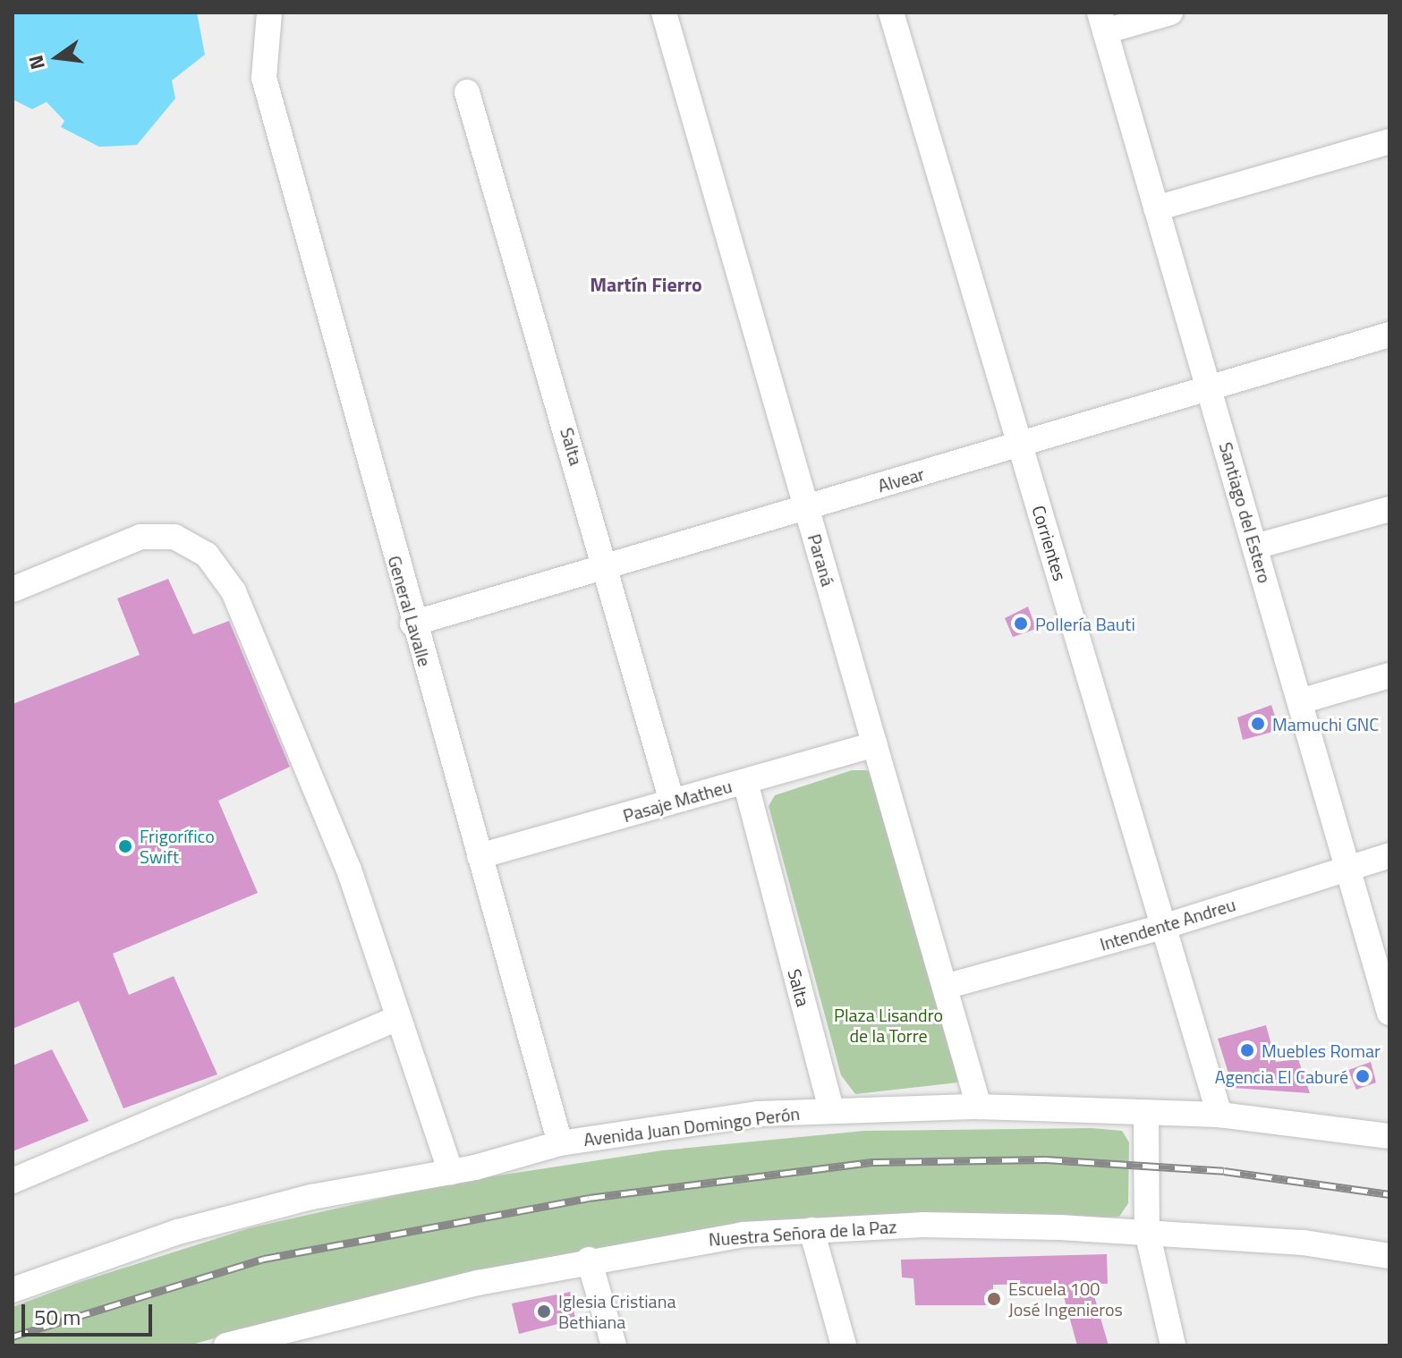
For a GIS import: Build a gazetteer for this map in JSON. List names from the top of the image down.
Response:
{
  "streets": {
    "street": [
      "Salta",
      "Alvear",
      "Santiago del Estero",
      "Corrientes",
      "Paraná",
      "General Lavalle",
      "Pasaje Matheu",
      "Intendente Andreu",
      "Avenida Juan Domingo Perón",
      "Nuestra Señora de la Paz"
    ]
  },
  "crossings": [
    ["Salta", "Alvear"],
    ["Salta", "Pasaje Matheu"],
    ["Salta", "Avenida Juan Domingo Perón"],
    ["Alvear", "Santiago del Estero"],
    ["Alvear", "Corrientes"],
    ["Alvear", "Paraná"],
    ["Alvear", "General Lavalle"],
    ["Santiago del Estero", "Intendente Andreu"],
    ["Corrientes", "Intendente Andreu"],
    ["Corrientes", "Avenida Juan Domingo Perón"],
    ["Paraná", "Pasaje Matheu"],
    ["Paraná", "Intendente Andreu"],
    ["Paraná", "Avenida Juan Domingo Perón"],
    ["General Lavalle", "Pasaje Matheu"],
    ["General Lavalle", "Avenida Juan Domingo Perón"]
  ],
  "districts": ["Martín Fierro"],
  "parks": ["Plaza Lisandro de la Torre"],
  "places": [
    "Pollería Bauti",
    "Mamuchi GNC",
    "Frigorífico Swift",
    "Muebles Romar",
    "Agencia El Caburé",
    "Escuela 100 José Ingenieros",
    "Iglesia Cristiana Bethiana"
  ],
  "scale_bar": "50 m",
  "north": "left"
}
